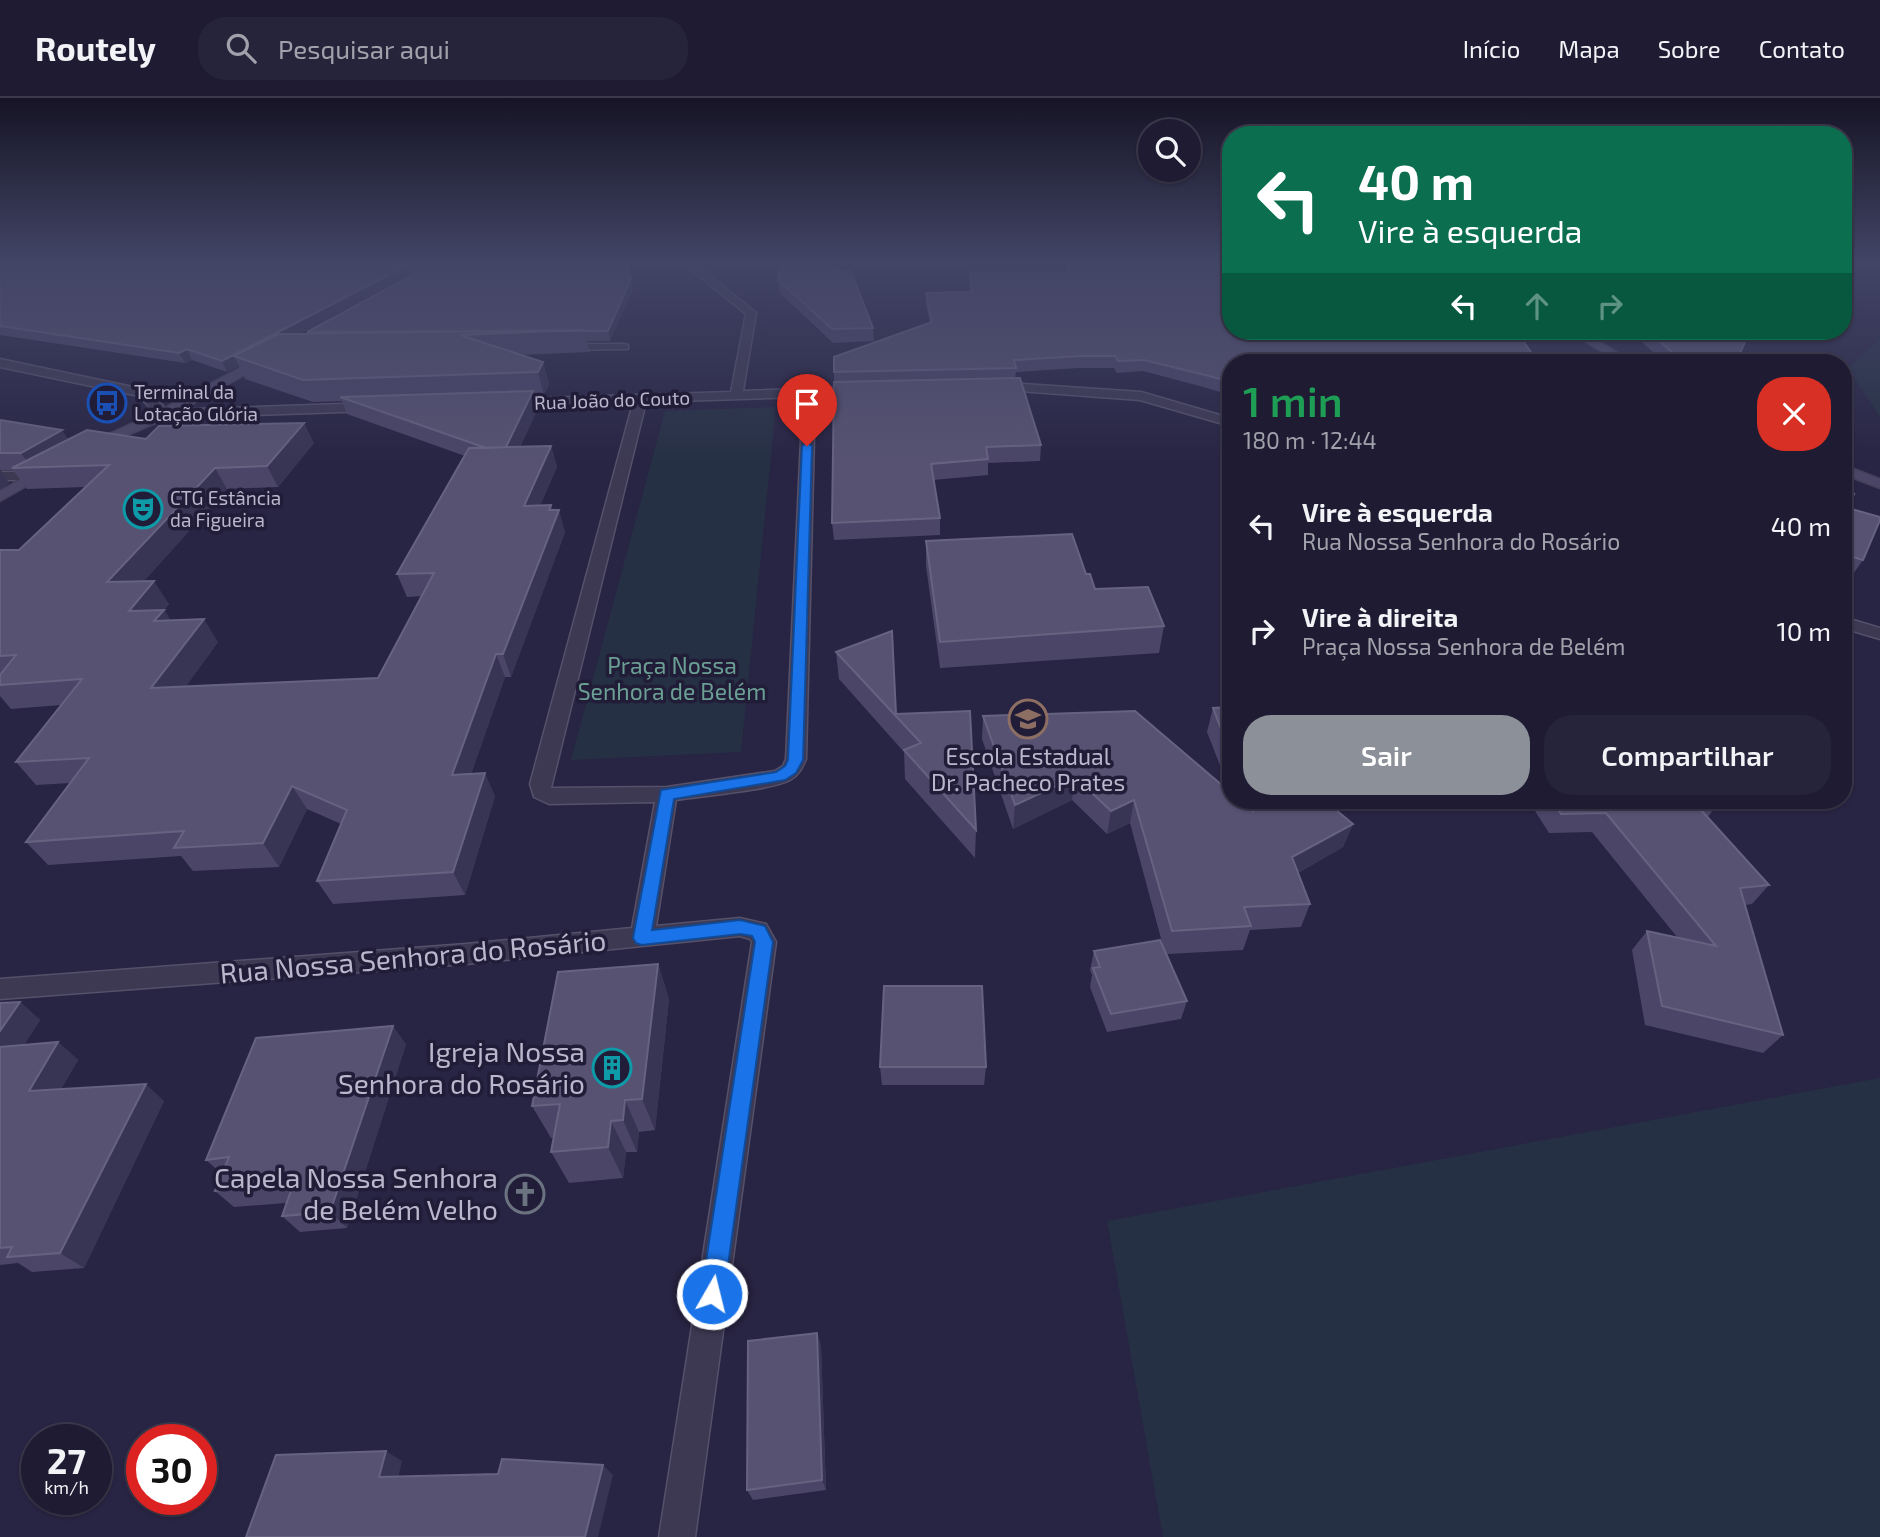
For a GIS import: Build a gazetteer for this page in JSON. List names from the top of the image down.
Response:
{
  "streets": {
    "street": ["Rua João do Couto", "Rua Nossa Senhora do Rosário"]
  },
  "parks": ["Praça Nossa Senhora de Belém"],
  "places": {
    "bus stop": ["Terminal da Lotação Glória"],
    "theatre": ["CTG Estância da Figueira"],
    "school or university": ["Escola Estadual Dr. Pacheco Prates"],
    "building": ["Igreja Nossa Senhora do Rosário"],
    "church": ["Capela Nossa Senhora de Belém Velho"]
  },
  "page": {
    "header": "Routely",
    "search": "Pesquisar aqui",
    "nav": [
      "Início",
      "Mapa",
      "Sobre",
      "Contato"
    ],
    "turn": ["40 m", "Vire à esquerda"],
    "heading": ["1 min", "180 m · 12:44"],
    "list": [
      {
        "name": "Vire à esquerda",
        "note": "Rua Nossa Senhora do Rosário",
        "value": "40 m"
      },
      {
        "name": "Vire à direita",
        "note": "Praça Nossa Senhora de Belém",
        "value": "10 m"
      }
    ],
    "buttons": ["Sair", "Compartilhar"],
    "speed": "27 km/h",
    "limit": "30"
  }
}
